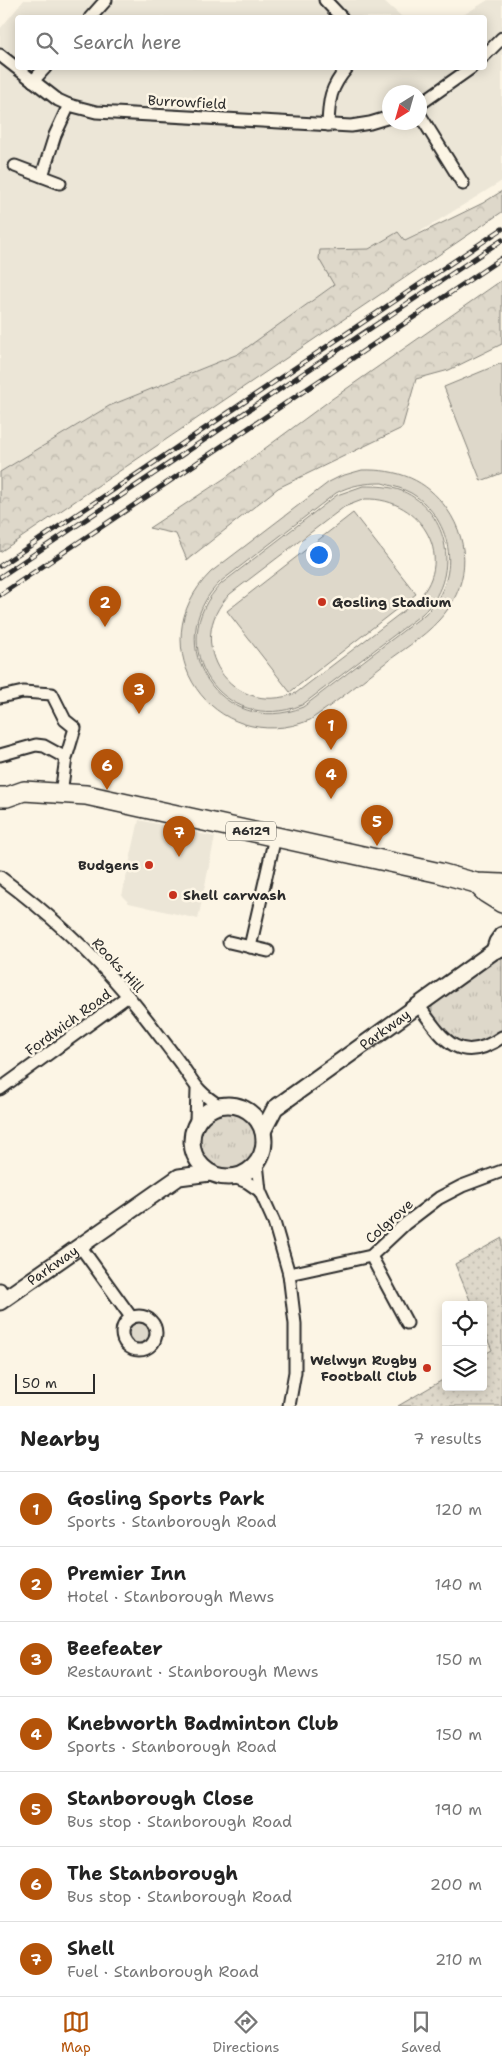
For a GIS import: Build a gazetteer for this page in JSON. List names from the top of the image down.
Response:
{
  "streets": {
    "main road": ["A6129"],
    "street": [
      "Burrowfield",
      "Rooks Hill",
      "Fordwich Road",
      "Parkway",
      "Colgrove"
    ]
  },
  "crossings": [
    ["Rooks Hill", "Fordwich Road"],
    ["Rooks Hill", "Parkway"]
  ],
  "places": [
    "Gosling Stadium",
    "Budgens",
    "Shell carwash",
    "Welwyn Rugby Football Club"
  ],
  "scale_bar": "50 m",
  "north": "bottom left",
  "page": {
    "search": "Search here",
    "pins": [
      "2",
      "3",
      "1",
      "6",
      "4",
      "5",
      "7"
    ],
    "scale": "50 m",
    "heading": ["Nearby", "7 results"],
    "list": [
      {
        "mark": "1",
        "name": "Gosling Sports Park",
        "note": "Sports · Stanborough Road",
        "value": "120 m"
      },
      {
        "mark": "2",
        "name": "Premier Inn",
        "note": "Hotel · Stanborough Mews",
        "value": "140 m"
      },
      {
        "mark": "3",
        "name": "Beefeater",
        "note": "Restaurant · Stanborough Mews",
        "value": "150 m"
      },
      {
        "mark": "4",
        "name": "Knebworth Badminton Club",
        "note": "Sports · Stanborough Road",
        "value": "150 m"
      },
      {
        "mark": "5",
        "name": "Stanborough Close",
        "note": "Bus stop · Stanborough Road",
        "value": "190 m"
      },
      {
        "mark": "6",
        "name": "The Stanborough",
        "note": "Bus stop · Stanborough Road",
        "value": "200 m"
      },
      {
        "mark": "7",
        "name": "Shell",
        "note": "Fuel · Stanborough Road",
        "value": "210 m"
      }
    ],
    "nav": ["Map", "Directions", "Saved"]
  }
}
